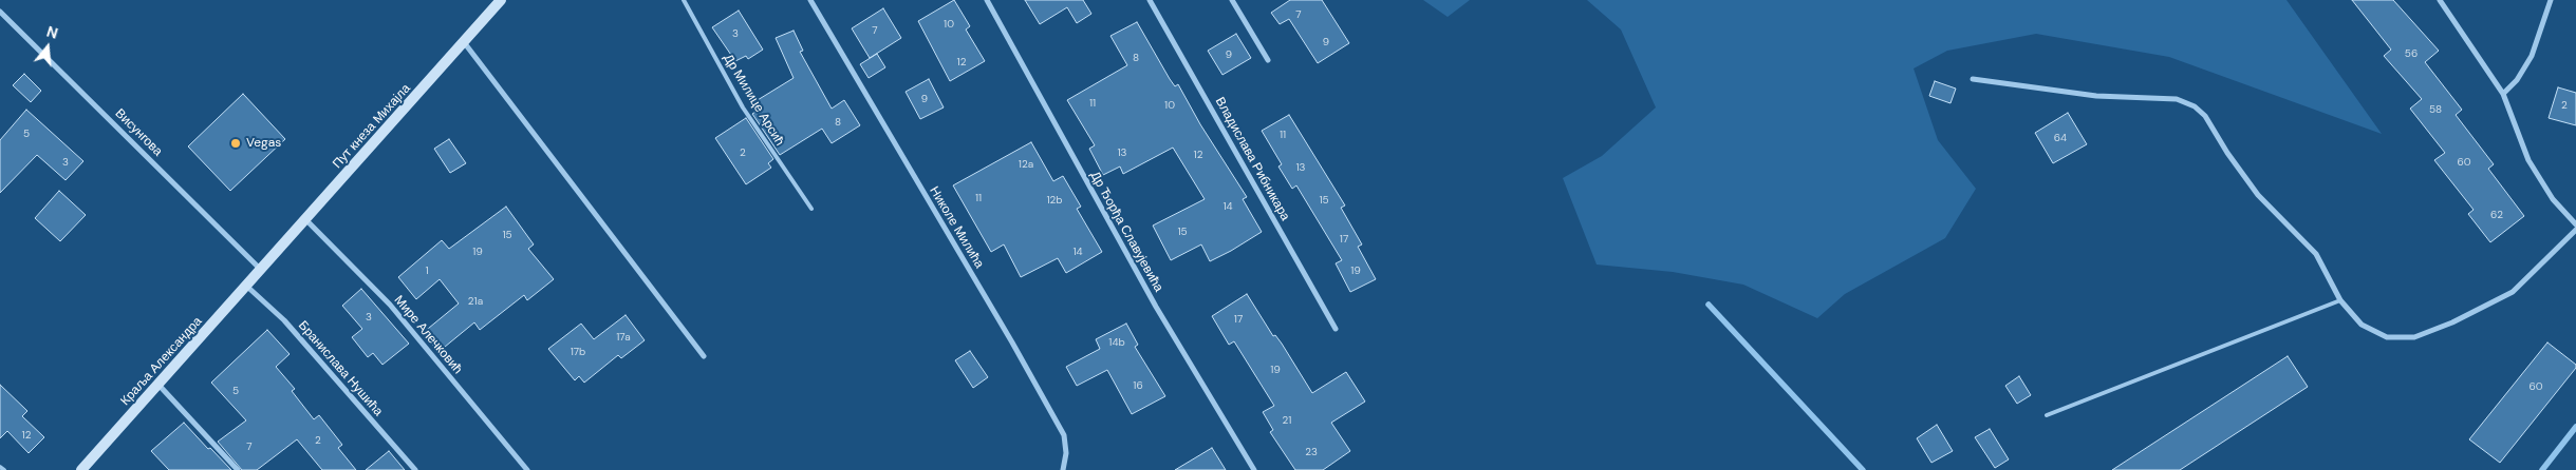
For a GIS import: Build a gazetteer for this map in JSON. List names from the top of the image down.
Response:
{
  "streets": {
    "main road": ["Пут кнеза Михајла", "Краља Александра"],
    "street": [
      "Висунгова",
      "Владислава Рибникара",
      "Николе Милића",
      "Др Ђорђа Славујевића",
      "Мире Алечковић",
      "Бранислава Нушића"
    ],
    "lane": ["Др Милице Арсић"]
  },
  "crossings": [
    ["Пут кнеза Михајла", "Висунгова"],
    ["Пут кнеза Михајла", "Мире Алечковић"],
    ["Пут кнеза Михајла", "Краља Александра"],
    ["Висунгова", "Краља Александра"],
    ["Краља Александра", "Бранислава Нушића"]
  ],
  "places": ["Vegas"],
  "house_numbers": [
    "7",
    "10",
    "7",
    "3",
    "9",
    "56",
    "9",
    "8",
    "12",
    "9",
    "11",
    "10",
    "2",
    "58",
    "8",
    "5",
    "11",
    "64",
    "2",
    "13",
    "12",
    "3",
    "60",
    "12a",
    "13",
    "11",
    "12b",
    "15",
    "14",
    "62",
    "15",
    "15",
    "17",
    "19",
    "14",
    "1",
    "19",
    "21a",
    "3",
    "17",
    "17a",
    "14b",
    "17b",
    "19",
    "16",
    "60",
    "5",
    "21",
    "12",
    "2",
    "7",
    "23"
  ],
  "north": "top"
}
